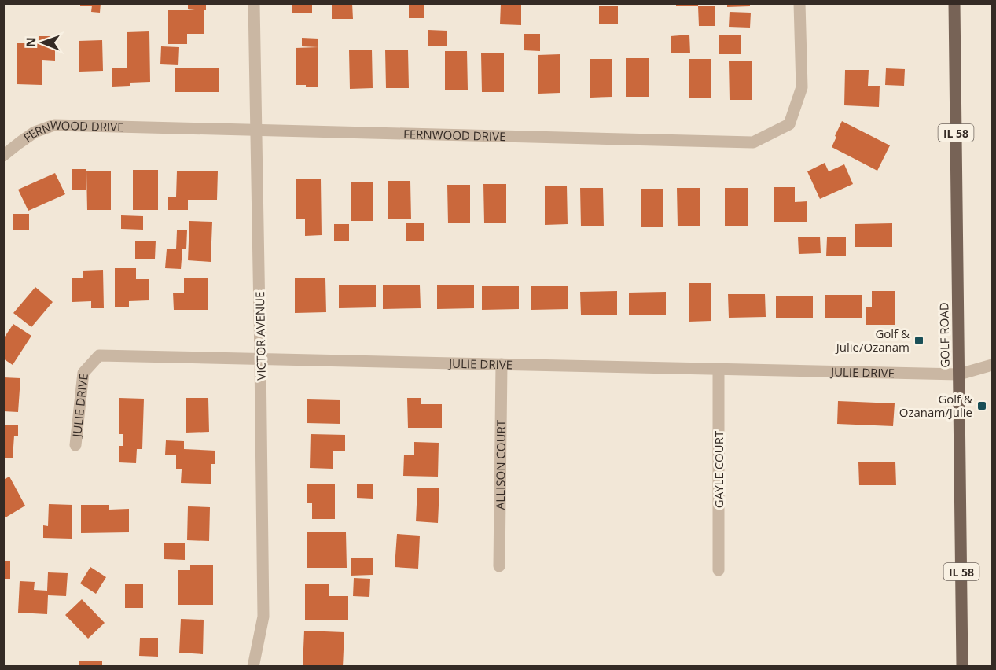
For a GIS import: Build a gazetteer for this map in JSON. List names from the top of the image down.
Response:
{
  "streets": {
    "main road": ["IL 58", "GOLF ROAD"],
    "street": [
      "FERNWOOD DRIVE",
      "VICTOR AVENUE",
      "JULIE DRIVE",
      "ALLISON COURT",
      "GAYLE COURT"
    ]
  },
  "crossings": [
    ["FERNWOOD DRIVE", "VICTOR AVENUE"],
    ["GOLF ROAD", "JULIE DRIVE"],
    ["VICTOR AVENUE", "JULIE DRIVE"],
    ["JULIE DRIVE", "ALLISON COURT"],
    ["JULIE DRIVE", "GAYLE COURT"]
  ],
  "places": {
    "transit": ["Golf & Julie/Ozanam", "Golf & Ozanam/Julie"]
  },
  "north": "left"
}
